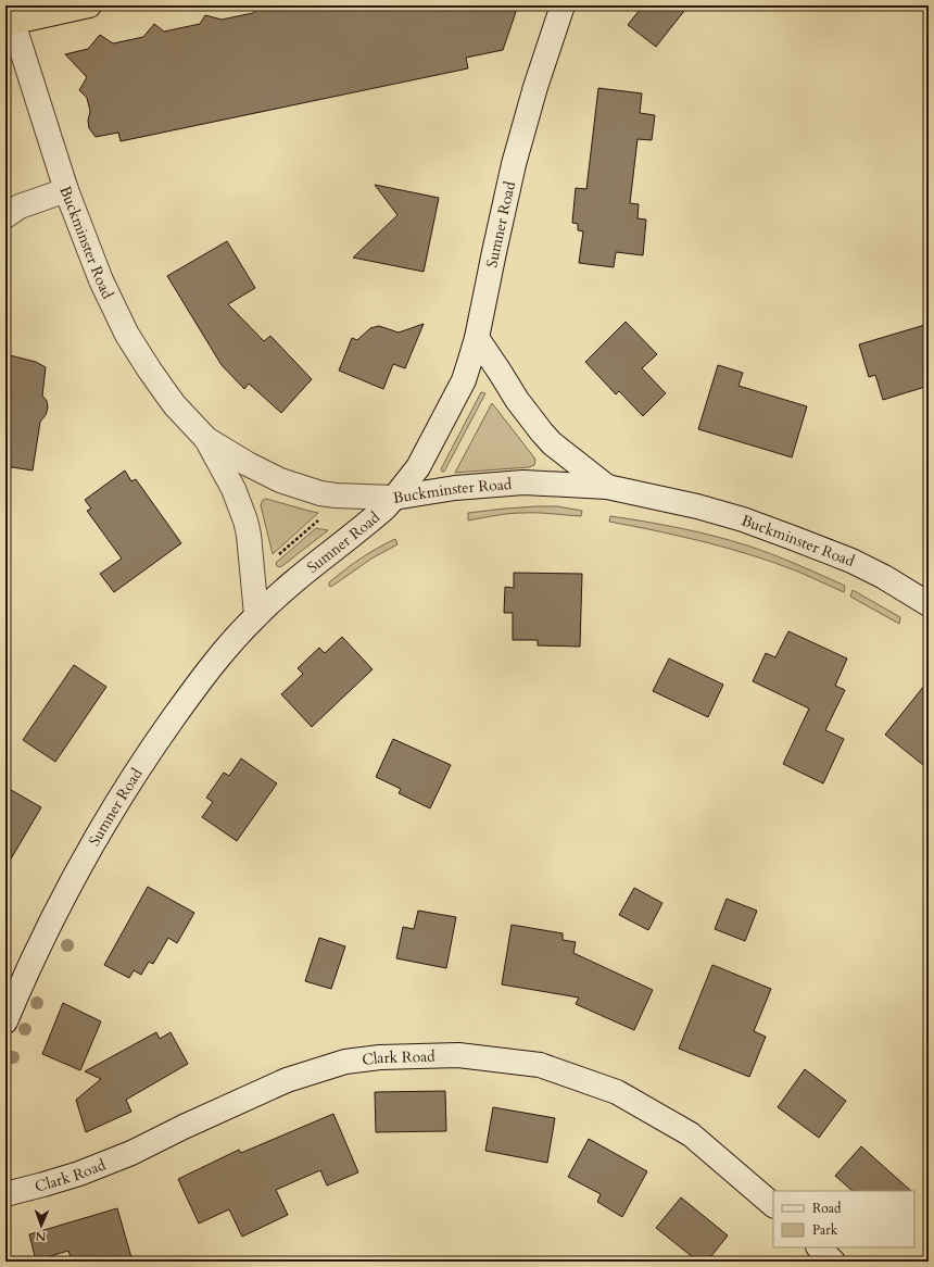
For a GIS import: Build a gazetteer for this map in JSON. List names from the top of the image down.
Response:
{
  "streets": {
    "street": ["Sumner Road", "Buckminster Road", "Clark Road"]
  },
  "crossings": [
    ["Sumner Road", "Buckminster Road"]
  ],
  "legend": ["Road", "Park"],
  "north": "bottom"
}
